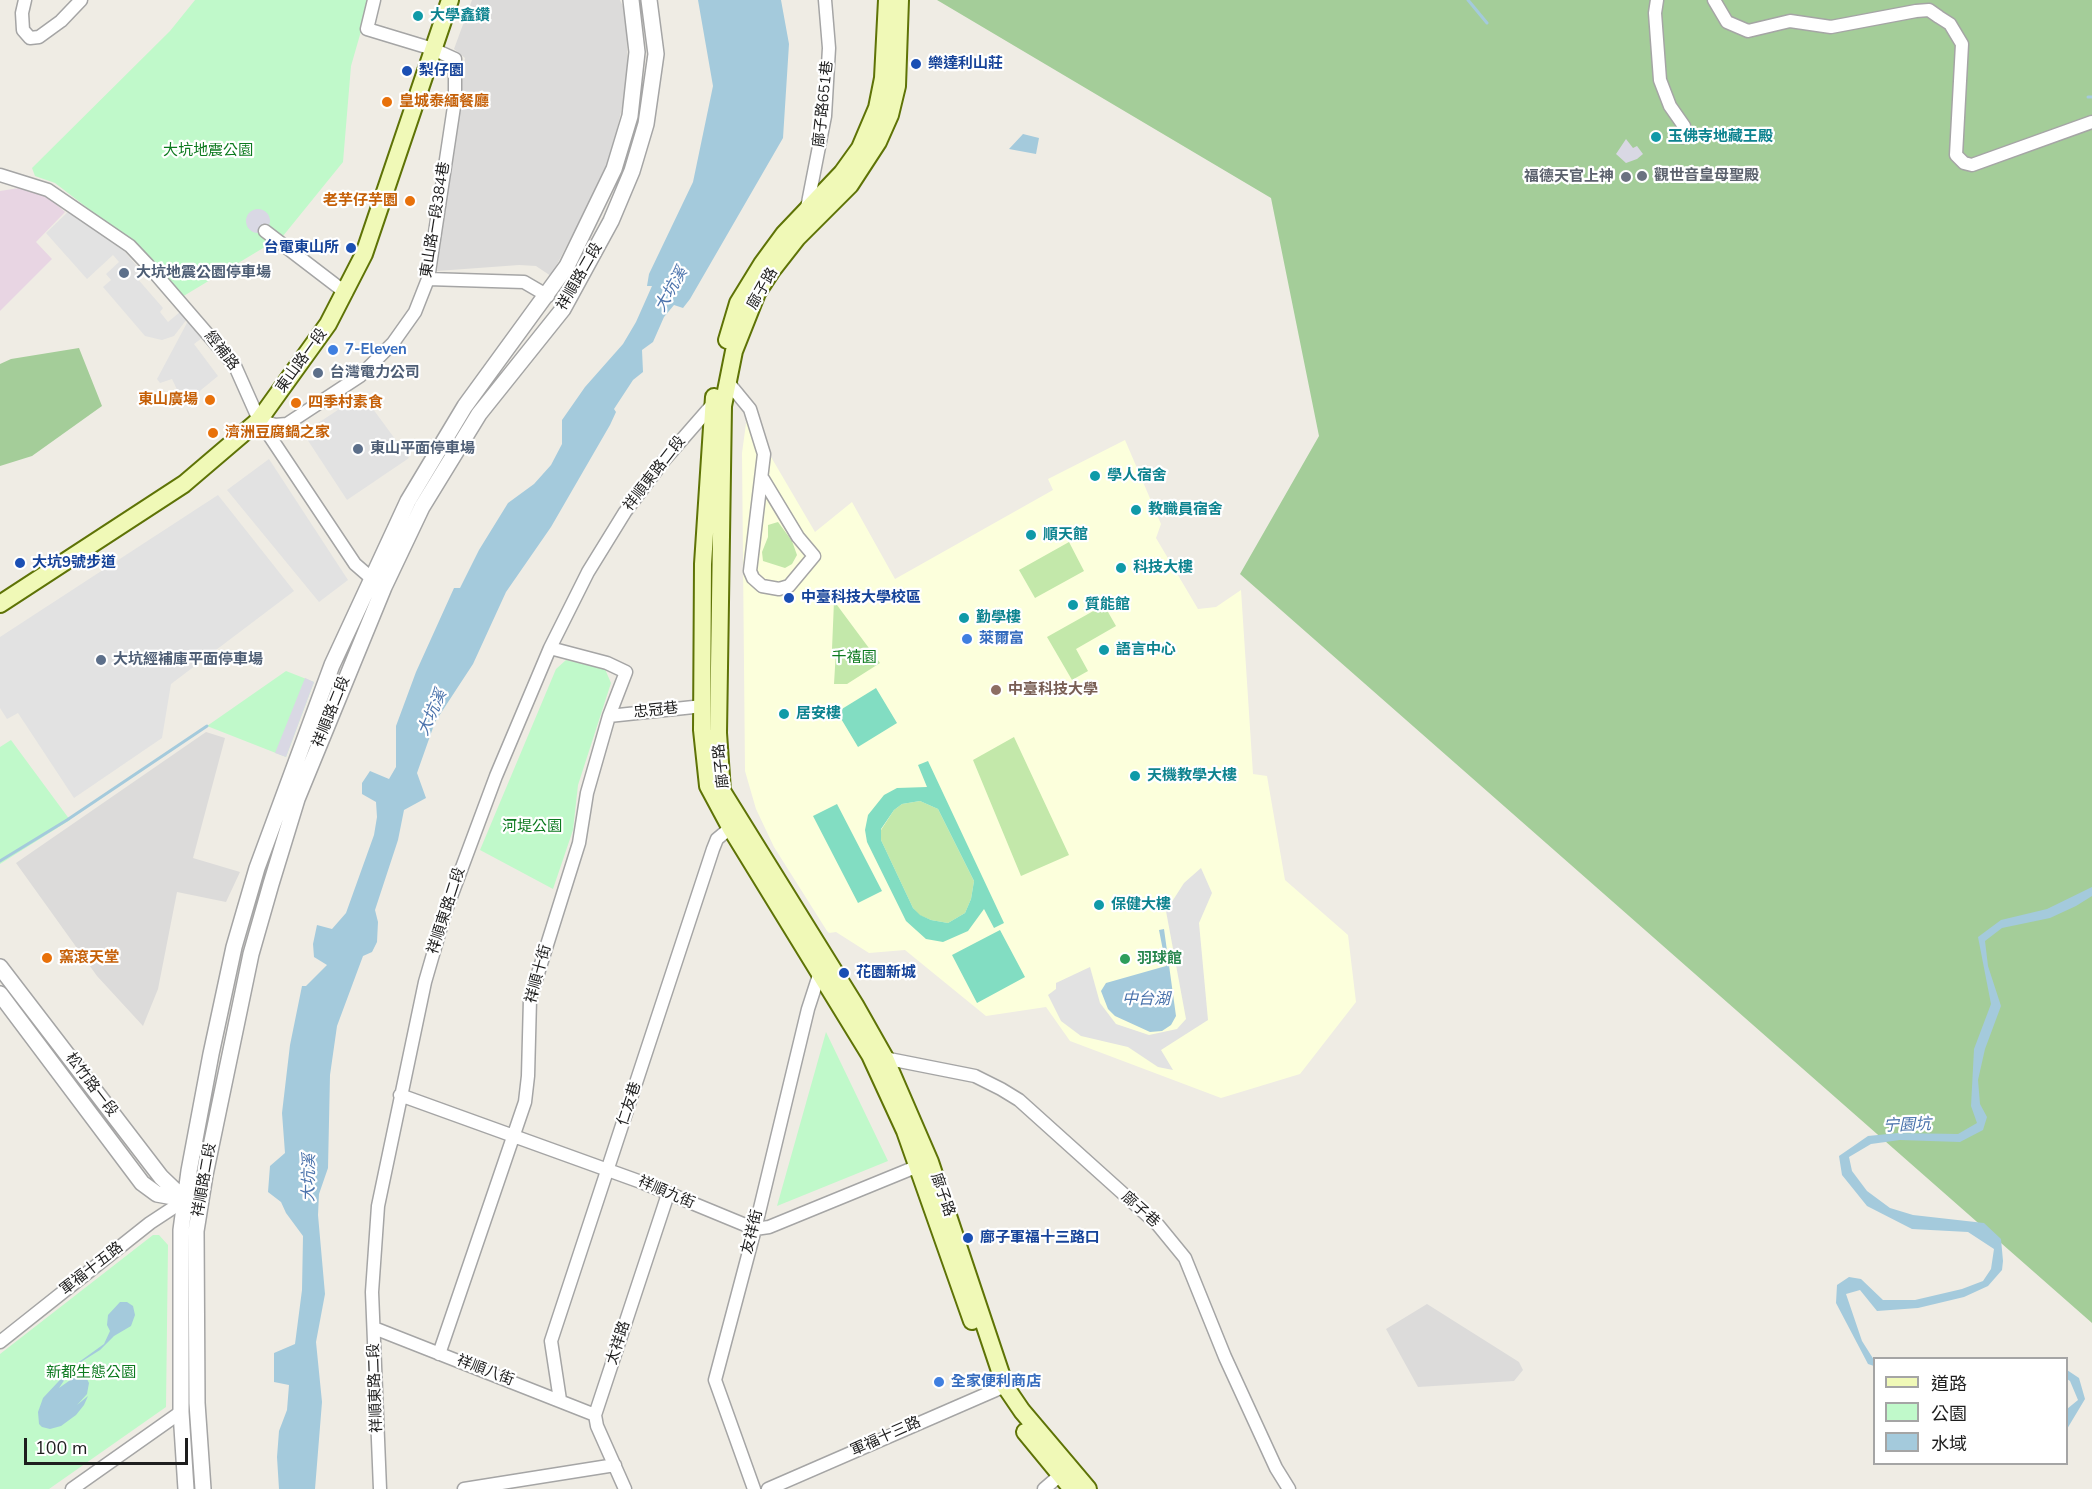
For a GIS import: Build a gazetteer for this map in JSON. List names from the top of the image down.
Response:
{
  "streets": {
    "main road": ["廍子路", "東山路一段"],
    "street": [
      "廍子路651巷",
      "東山路一段384巷",
      "祥順路二段",
      "經補路",
      "祥順東路二段",
      "忠冠巷",
      "祥順十街",
      "松竹路一段",
      "仁友巷",
      "祥順九街",
      "廍子巷",
      "友祥街",
      "軍福十五路",
      "太祥路",
      "祥順八街",
      "軍福十三路"
    ]
  },
  "crossings": [
    ["廍子路651巷", "廍子路"],
    ["東山路一段384巷", "經補路"],
    ["東山路一段384巷", "東山路一段"],
    ["祥順路二段", "經補路"],
    ["祥順路二段", "松竹路一段"],
    ["祥順路二段", "軍福十五路"],
    ["廍子路", "祥順東路二段"],
    ["廍子路", "忠冠巷"],
    ["廍子路", "仁友巷"],
    ["廍子路", "廍子巷"],
    ["廍子路", "友祥街"],
    ["廍子路", "軍福十三路"],
    ["經補路", "東山路一段"],
    ["祥順東路二段", "祥順十街"],
    ["祥順東路二段", "祥順九街"],
    ["祥順東路二段", "祥順八街"],
    ["忠冠巷", "祥順十街"],
    ["祥順十街", "祥順九街"],
    ["祥順十街", "祥順八街"],
    ["松竹路一段", "軍福十五路"],
    ["仁友巷", "祥順九街"],
    ["仁友巷", "祥順八街"],
    ["祥順九街", "友祥街"],
    ["祥順九街", "太祥路"],
    ["太祥路", "祥順八街"]
  ],
  "water": ["大坑溪", "中台湖", "宁園坑"],
  "parks": [
    "大坑地震公園",
    "千禧園",
    "河堤公園",
    "新都生態公園"
  ],
  "places": [
    "大學鑫鑽",
    "樂達利山莊",
    "梨仔園",
    "皇城泰緬餐廳",
    "玉佛寺地藏王殿",
    "觀世音皇母聖殿",
    "福德天官上神",
    "老芋仔芋園",
    "台電東山所",
    "大坑地震公園停車場",
    "7-Eleven",
    "台灣電力公司",
    "東山廣場",
    "四季村素食",
    "濟洲豆腐鍋之家",
    "東山平面停車場",
    "學人宿舍",
    "教職員宿舍",
    "順天館",
    "大坑9號步道",
    "科技大樓",
    "中臺科技大學校區",
    "質能館",
    "勤學樓",
    "萊爾富",
    "語言中心",
    "大坑經補庫平面停車場",
    "中臺科技大學",
    "居安樓",
    "天機教學大樓",
    "保健大樓",
    "窯滾天堂",
    "羽球館",
    "花園新城",
    "廍子軍福十三路口",
    "全家便利商店"
  ],
  "legend": ["道路", "公園", "水域"],
  "scale_bar": "100 m"
}
